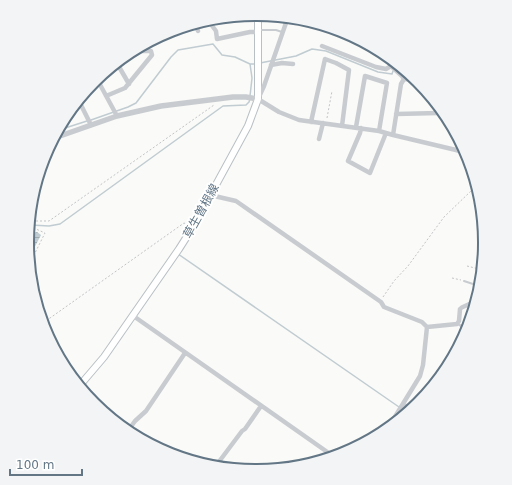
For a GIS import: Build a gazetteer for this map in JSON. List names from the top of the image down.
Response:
{
  "streets": {
    "main road": ["草生曽根線"]
  },
  "scale_bar": "100 m"
}
